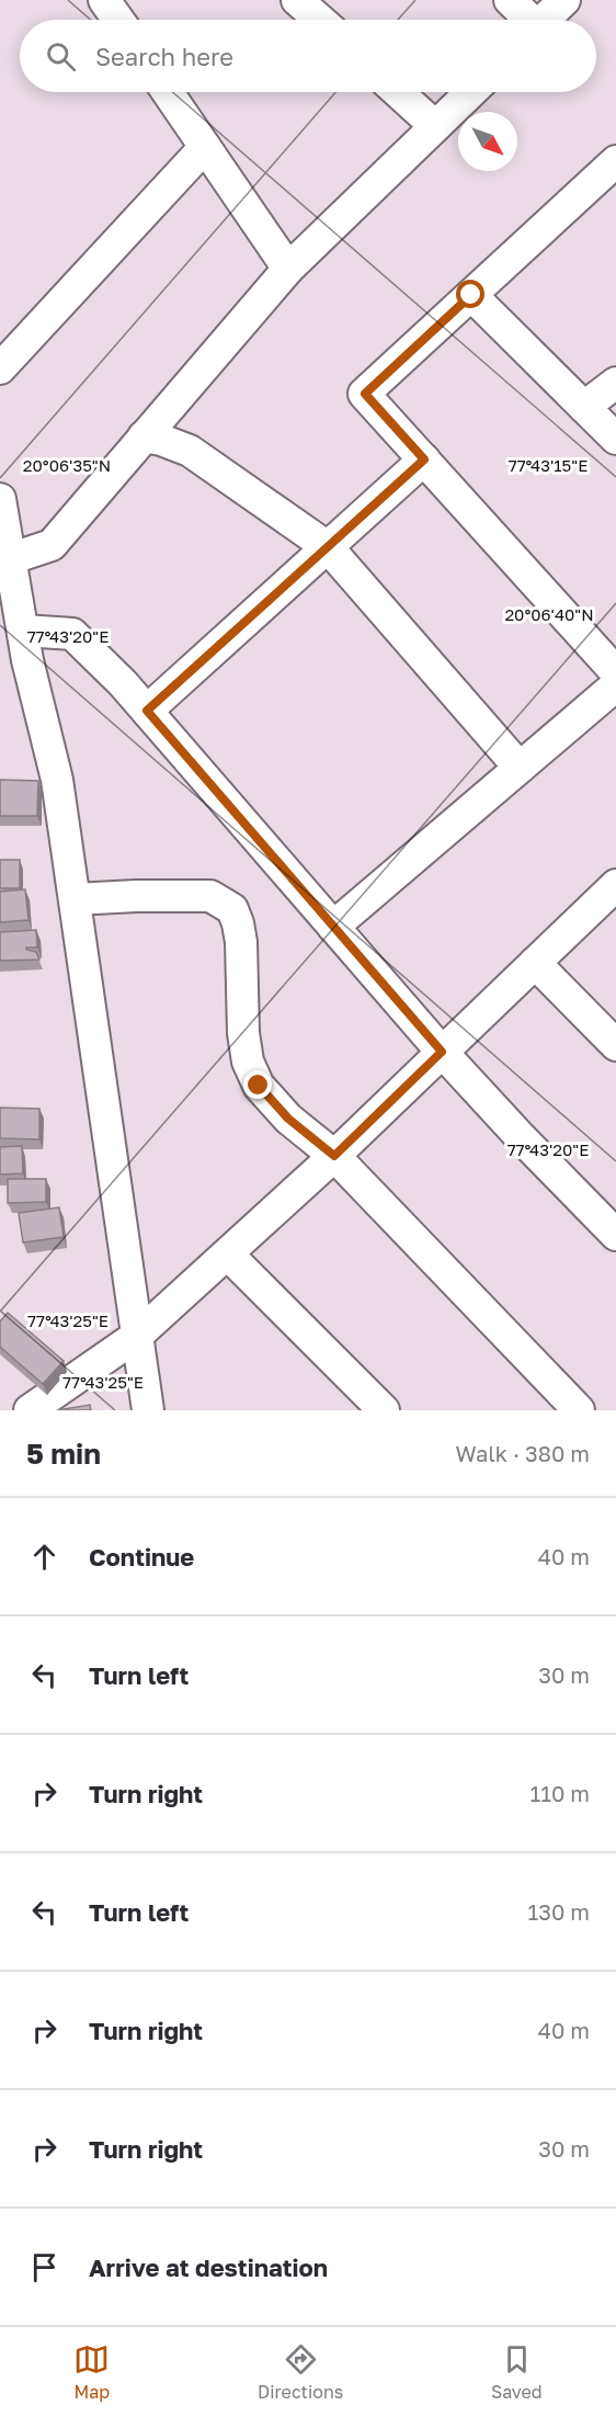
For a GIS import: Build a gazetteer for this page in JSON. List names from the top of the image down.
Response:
{
  "north": "bottom right",
  "page": {
    "search": "Search here",
    "heading": ["5 min", "Walk · 380 m"],
    "list": [
      ["Continue", "40 m"],
      ["Turn left", "30 m"],
      ["Turn right", "110 m"],
      ["Turn left", "130 m"],
      ["Turn right", "40 m"],
      ["Turn right", "30 m"],
      "Arrive at destination"
    ],
    "nav": ["Map", "Directions", "Saved"]
  },
  "coordinates": [
    "20°06'35\"N",
    "77°43'15\"E",
    "20°06'40\"N",
    "77°43'20\"E",
    "77°43'25\"E"
  ]
}
